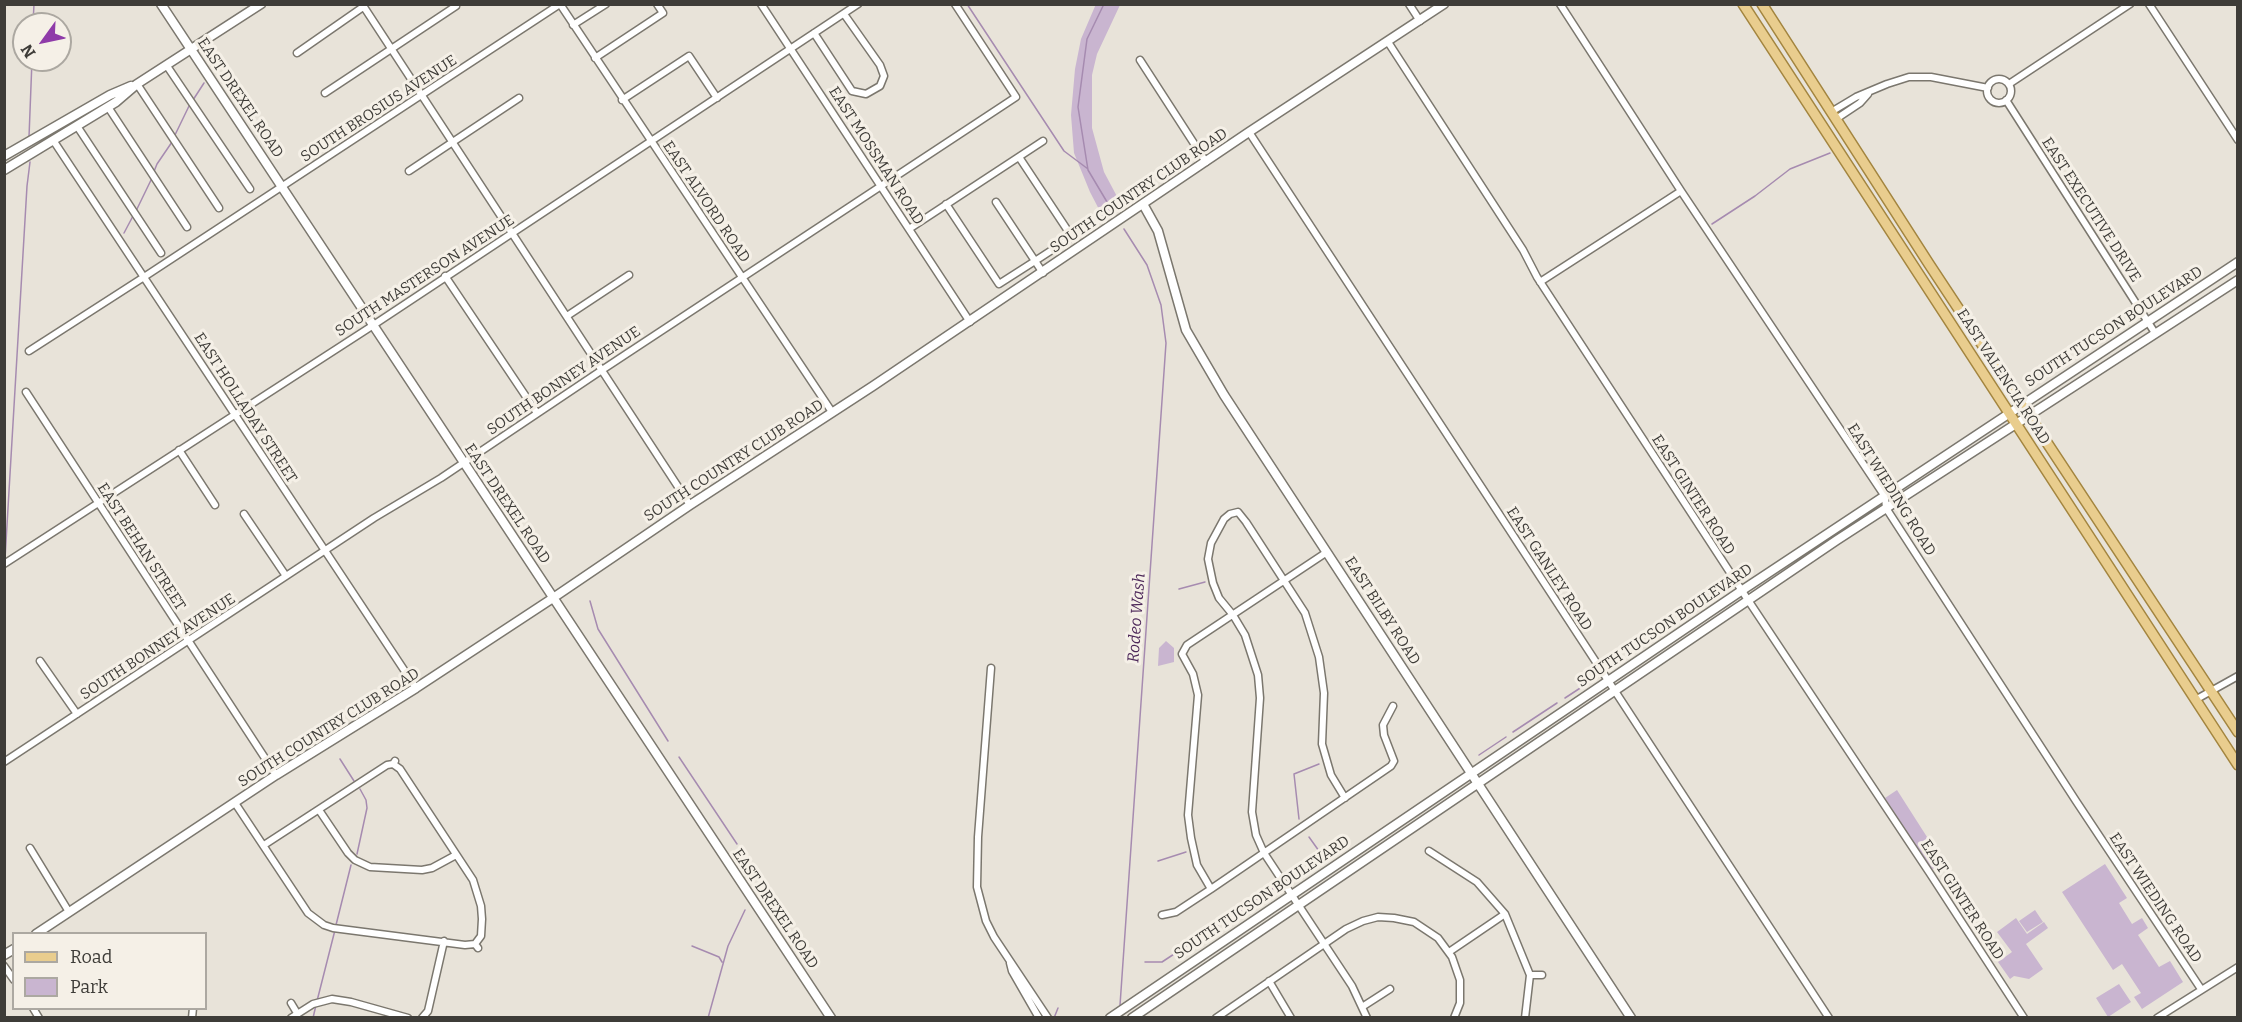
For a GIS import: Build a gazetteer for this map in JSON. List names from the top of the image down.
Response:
{
  "streets": {
    "main road": ["EAST VALENCIA ROAD"],
    "street": [
      "EAST DREXEL ROAD",
      "SOUTH BROSIUS AVENUE",
      "EAST MOSSMAN ROAD",
      "SOUTH COUNTRY CLUB ROAD",
      "EAST ALVORD ROAD",
      "EAST EXECUTIVE DRIVE",
      "SOUTH MASTERSON AVENUE",
      "SOUTH TUCSON BOULEVARD",
      "SOUTH BONNEY AVENUE",
      "EAST HOLLADAY STREET",
      "EAST WIEDING ROAD",
      "EAST GINTER ROAD",
      "EAST BEHAN STREET",
      "EAST GANLEY ROAD",
      "EAST BILBY ROAD"
    ]
  },
  "crossings": [
    ["EAST DREXEL ROAD", "SOUTH BROSIUS AVENUE"],
    ["EAST DREXEL ROAD", "SOUTH COUNTRY CLUB ROAD"],
    ["EAST DREXEL ROAD", "SOUTH MASTERSON AVENUE"],
    ["EAST DREXEL ROAD", "SOUTH BONNEY AVENUE"],
    ["SOUTH BROSIUS AVENUE", "EAST ALVORD ROAD"],
    ["SOUTH BROSIUS AVENUE", "EAST HOLLADAY STREET"],
    ["EAST MOSSMAN ROAD", "SOUTH COUNTRY CLUB ROAD"],
    ["EAST MOSSMAN ROAD", "SOUTH MASTERSON AVENUE"],
    ["EAST MOSSMAN ROAD", "SOUTH BONNEY AVENUE"],
    ["SOUTH COUNTRY CLUB ROAD", "EAST ALVORD ROAD"],
    ["SOUTH COUNTRY CLUB ROAD", "EAST HOLLADAY STREET"],
    ["SOUTH COUNTRY CLUB ROAD", "EAST GINTER ROAD"],
    ["SOUTH COUNTRY CLUB ROAD", "EAST BEHAN STREET"],
    ["SOUTH COUNTRY CLUB ROAD", "EAST GANLEY ROAD"],
    ["SOUTH COUNTRY CLUB ROAD", "EAST BILBY ROAD"],
    ["EAST ALVORD ROAD", "SOUTH MASTERSON AVENUE"],
    ["EAST ALVORD ROAD", "SOUTH BONNEY AVENUE"],
    ["EAST EXECUTIVE DRIVE", "SOUTH TUCSON BOULEVARD"],
    ["SOUTH MASTERSON AVENUE", "EAST HOLLADAY STREET"],
    ["SOUTH MASTERSON AVENUE", "EAST BEHAN STREET"],
    ["SOUTH TUCSON BOULEVARD", "EAST VALENCIA ROAD"],
    ["SOUTH TUCSON BOULEVARD", "EAST WIEDING ROAD"],
    ["SOUTH TUCSON BOULEVARD", "EAST GINTER ROAD"],
    ["SOUTH TUCSON BOULEVARD", "EAST GANLEY ROAD"],
    ["SOUTH TUCSON BOULEVARD", "EAST BILBY ROAD"],
    ["SOUTH BONNEY AVENUE", "EAST HOLLADAY STREET"],
    ["SOUTH BONNEY AVENUE", "EAST BEHAN STREET"]
  ],
  "water": ["Rodeo Wash"],
  "legend": ["Road", "Park"],
  "north": "bottom left"
}
